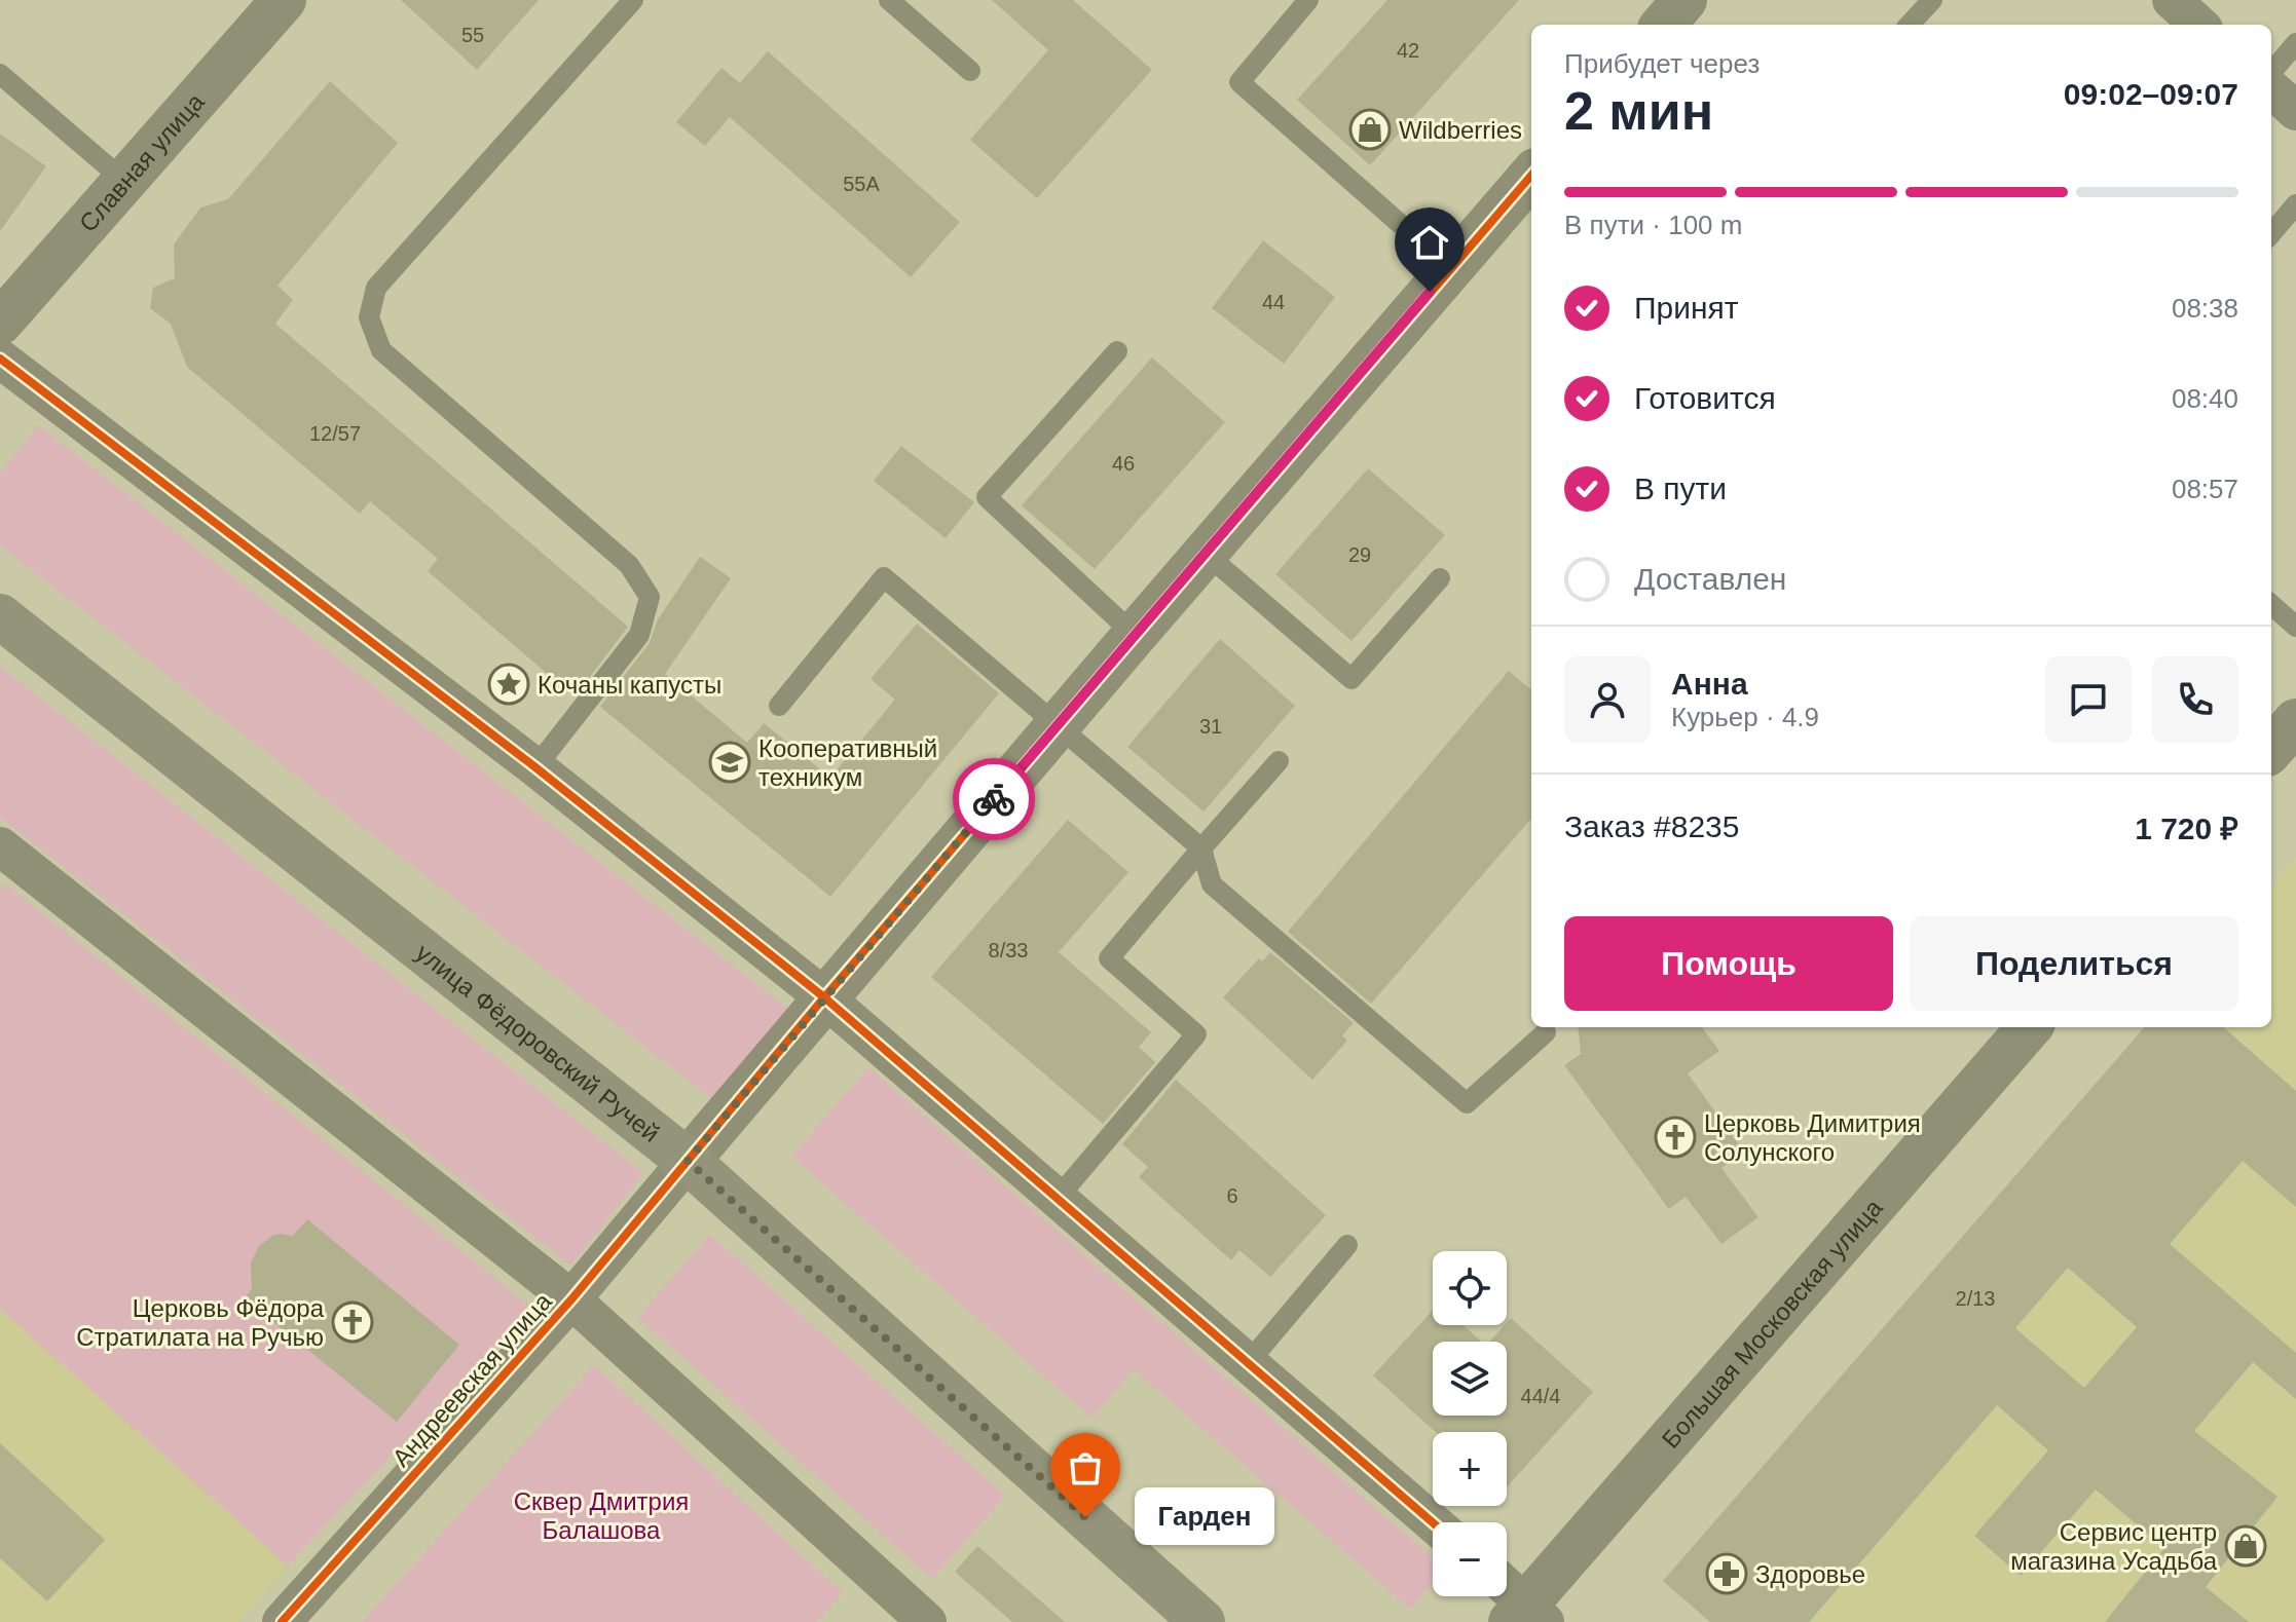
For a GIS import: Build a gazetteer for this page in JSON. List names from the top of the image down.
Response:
{
  "streets": {
    "main road": ["улица Фёдоровский Ручей"],
    "street": ["Славная улица", "Большая Московская улица", "Андреевская улица"]
  },
  "crossings": [
    ["улица Фёдоровский Ручей", "Андреевская улица"]
  ],
  "parks": ["Сквер Дмитрия Балашова"],
  "places": {
    "shop": ["Wildberries", "Сервис центр магазина Усадьба"],
    "place": ["Кочаны капусты"],
    "school or university": ["Кооперативный техникум"],
    "church": ["Церковь Димитрия Солунского", "Церковь Фёдора Стратилата на Ручью"],
    "other": ["Гарден"],
    "pharmacy": ["Здоровье"]
  },
  "house_numbers": [
    "55",
    "42",
    "55А",
    "44",
    "12/57",
    "46",
    "29",
    "31",
    "8/33",
    "6",
    "2/13",
    "44/4"
  ],
  "page": {
    "heading": ["2 мин", "Прибудет через", "09:02–09:07"],
    "panel": [
      "Анна",
      "Курьер · 4.9",
      "Заказ #8235",
      "1 720 ₽"
    ],
    "bar": "В пути · 100 m",
    "list": [
      ["Принят", "08:38"],
      ["Готовится", "08:40"],
      ["В пути", "08:57"],
      "Доставлен"
    ],
    "buttons": ["Помощь", "Поделиться"],
    "map_buttons": ["+", "−"],
    "bubble": "Гарден"
  }
}
